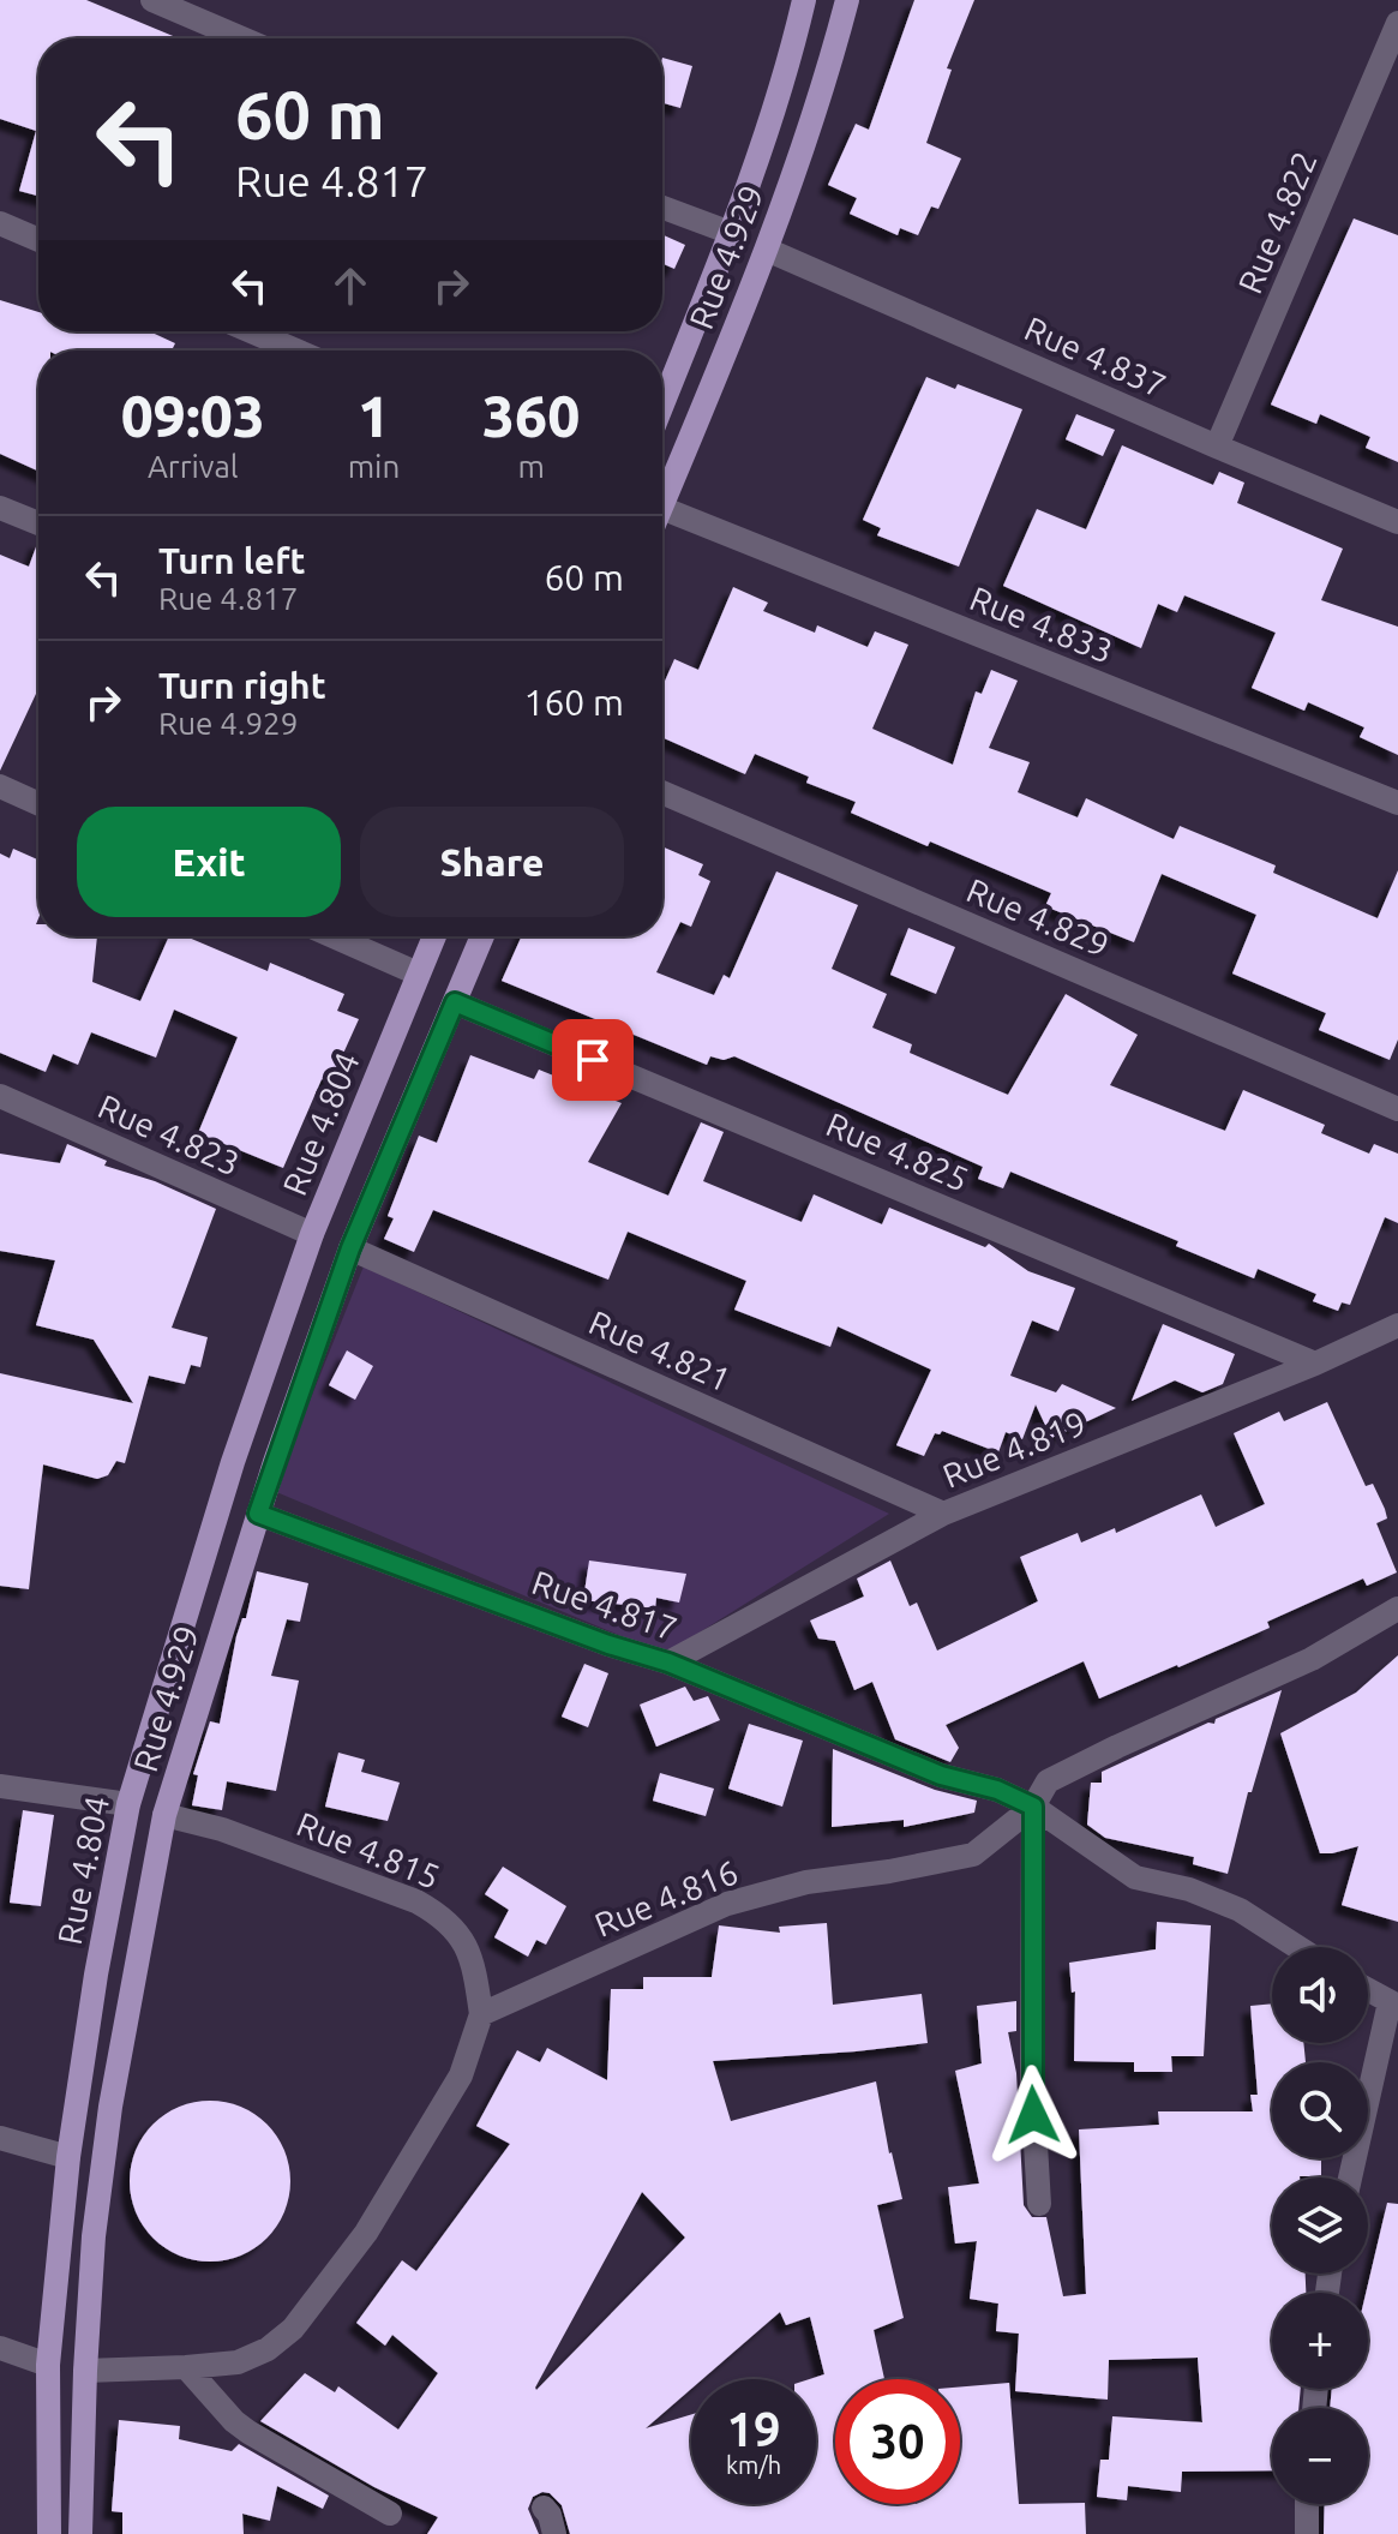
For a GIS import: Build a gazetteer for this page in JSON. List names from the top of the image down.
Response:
{
  "streets": {
    "main road": ["Rue 4.929", "Rue 4.804"],
    "street": [
      "Rue 4.822",
      "Rue 4.837",
      "Rue 4.833",
      "Rue 4.829",
      "Rue 4.823",
      "Rue 4.825",
      "Rue 4.821",
      "Rue 4.819",
      "Rue 4.817",
      "Rue 4.815",
      "Rue 4.816"
    ]
  },
  "crossings": [
    ["Rue 4.822", "Rue 4.837"],
    ["Rue 4.929", "Rue 4.837"],
    ["Rue 4.929", "Rue 4.825"],
    ["Rue 4.929", "Rue 4.821"],
    ["Rue 4.929", "Rue 4.817"],
    ["Rue 4.929", "Rue 4.815"],
    ["Rue 4.804", "Rue 4.823"],
    ["Rue 4.825", "Rue 4.819"],
    ["Rue 4.821", "Rue 4.819"],
    ["Rue 4.819", "Rue 4.817"],
    ["Rue 4.817", "Rue 4.816"],
    ["Rue 4.815", "Rue 4.816"]
  ],
  "page": {
    "turn": ["60 m", "Rue 4.817"],
    "eta": [
      "09:03",
      "Arrival",
      "1",
      "min",
      "360",
      "m"
    ],
    "list": [
      {
        "name": "Turn left",
        "note": "Rue 4.817",
        "value": "60 m"
      },
      {
        "name": "Turn right",
        "note": "Rue 4.929",
        "value": "160 m"
      }
    ],
    "buttons": ["Exit", "Share"],
    "map_buttons": ["+", "−"],
    "speed": "19 km/h",
    "limit": "30"
  }
}
